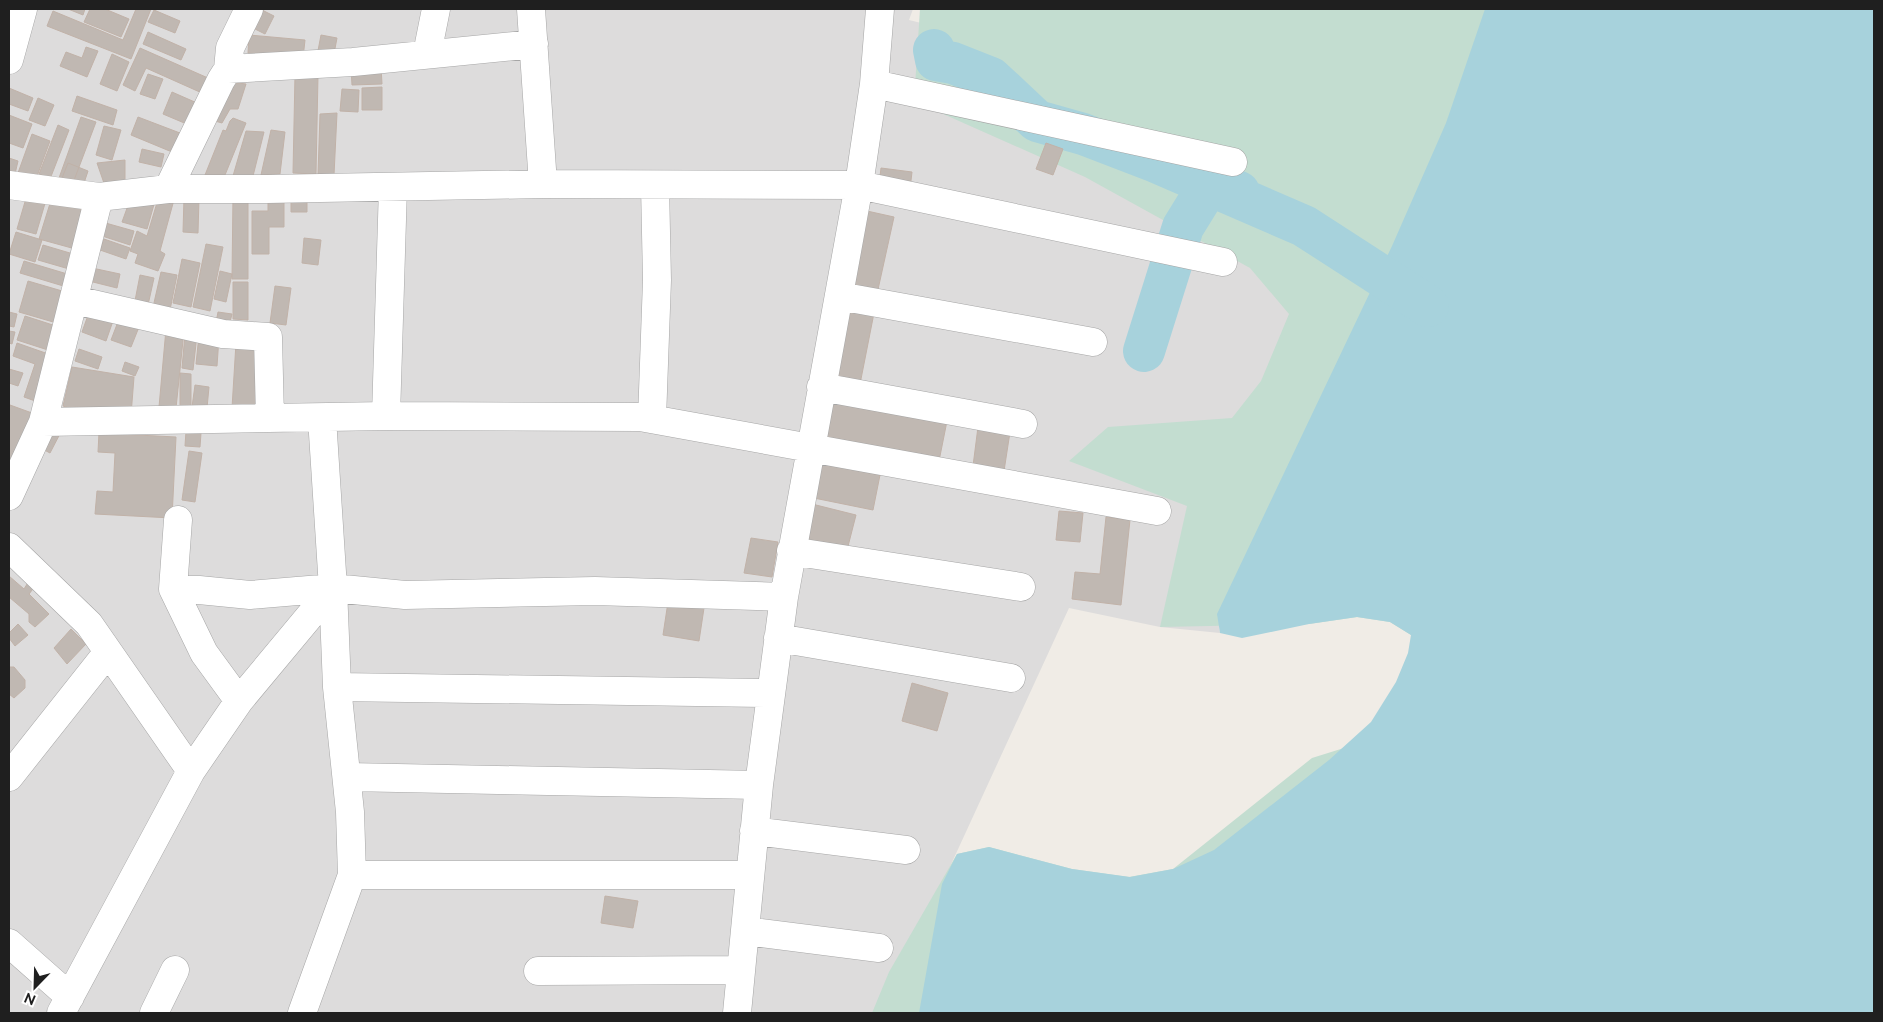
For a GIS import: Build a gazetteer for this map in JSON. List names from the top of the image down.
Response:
{
  "north": "bottom left"
}
